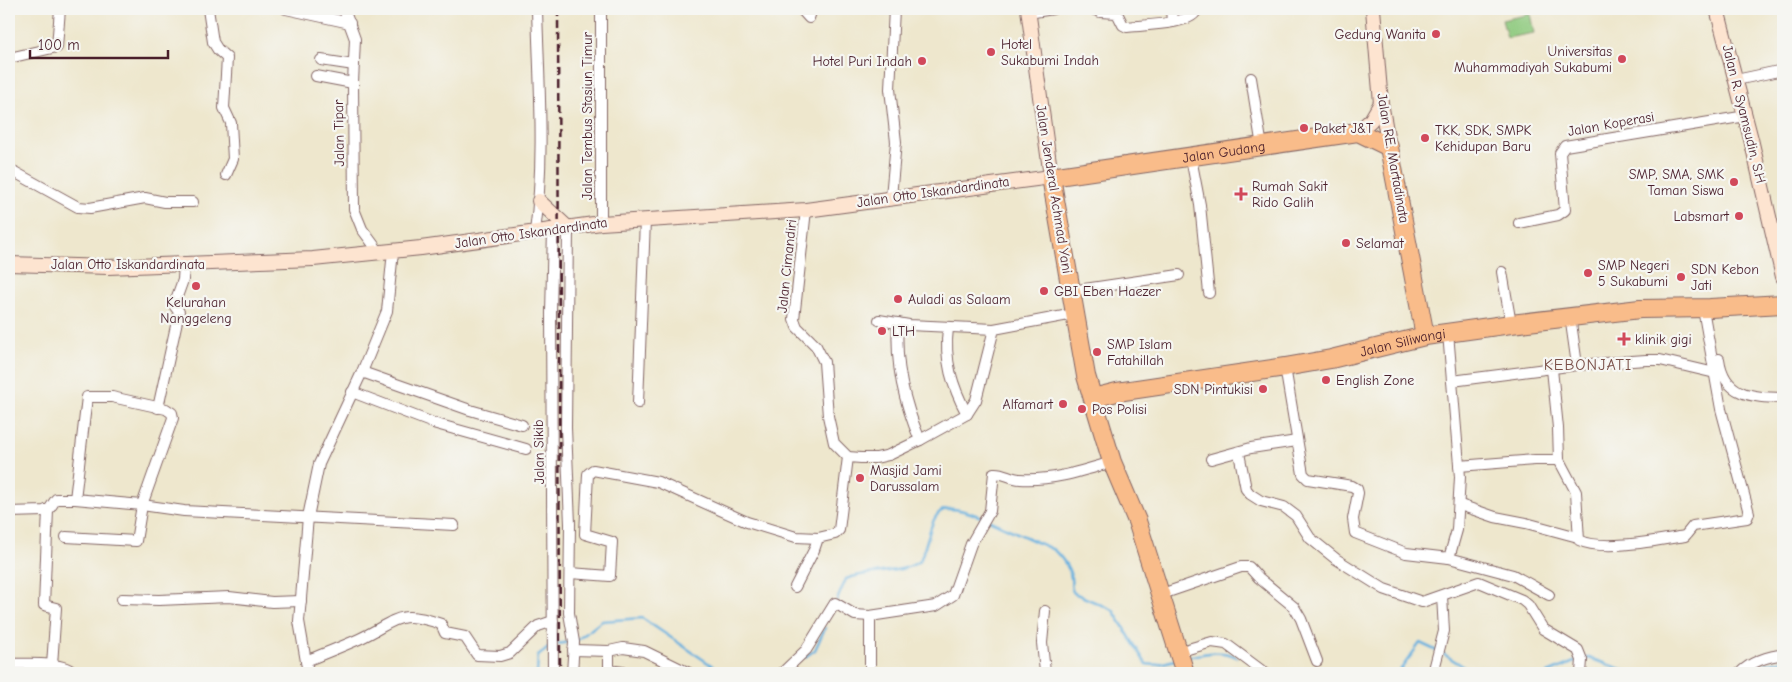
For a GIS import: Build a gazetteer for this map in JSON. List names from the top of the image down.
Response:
{
  "streets": {
    "highway": [
      "Jalan Gudang",
      "Jalan RE. Martadinata",
      "Jalan Jenderal Achmad Yani",
      "Jalan Siliwangi"
    ],
    "main road": ["Jalan R. Syamsudin, S.H", "Jalan Otto Iskandardinata"],
    "street": [
      "Jalan Tembus Stasiun Timur",
      "Jalan Koperasi",
      "Jalan Tipar",
      "Jalan Cimandiri",
      "Jalan Sikib"
    ]
  },
  "crossings": [
    ["Jalan R. Syamsudin, S.H", "Jalan Koperasi"],
    ["Jalan Tembus Stasiun Timur", "Jalan Otto Iskandardinata"],
    ["Jalan Tipar", "Jalan Otto Iskandardinata"],
    ["Jalan Gudang", "Jalan Jenderal Achmad Yani"],
    ["Jalan Gudang", "Jalan Otto Iskandardinata"],
    ["Jalan RE. Martadinata", "Jalan Siliwangi"],
    ["Jalan Jenderal Achmad Yani", "Jalan Otto Iskandardinata"],
    ["Jalan Jenderal Achmad Yani", "Jalan Siliwangi"],
    ["Jalan Otto Iskandardinata", "Jalan Cimandiri"],
    ["Jalan Otto Iskandardinata", "Jalan Sikib"]
  ],
  "districts": ["KEBONJATI"],
  "places": {
    "other": [
      "Gedung Wanita",
      "Hotel Sukabumi Indah",
      "Universitas Muhammadiyah Sukabumi",
      "Hotel Puri Indah",
      "Paket J&T",
      "TKK, SDK, SMPK Kehidupan Baru",
      "SMP, SMA, SMK Taman Siswa",
      "Labsmart",
      "Selamat",
      "SMP Negeri 5 Sukabumi",
      "SDN Kebon Jati",
      "Kelurahan Nanggeleng",
      "GBI Eben Haezer",
      "Auladi as Salaam",
      "LTH",
      "SMP Islam Fatahillah",
      "English Zone",
      "SDN Pintukisi",
      "Alfamart",
      "Pos Polisi",
      "Masjid Jami Darussalam"
    ],
    "health": ["Rumah Sakit Rido Galih", "klinik gigi"]
  },
  "scale_bar": "100 m"
}
